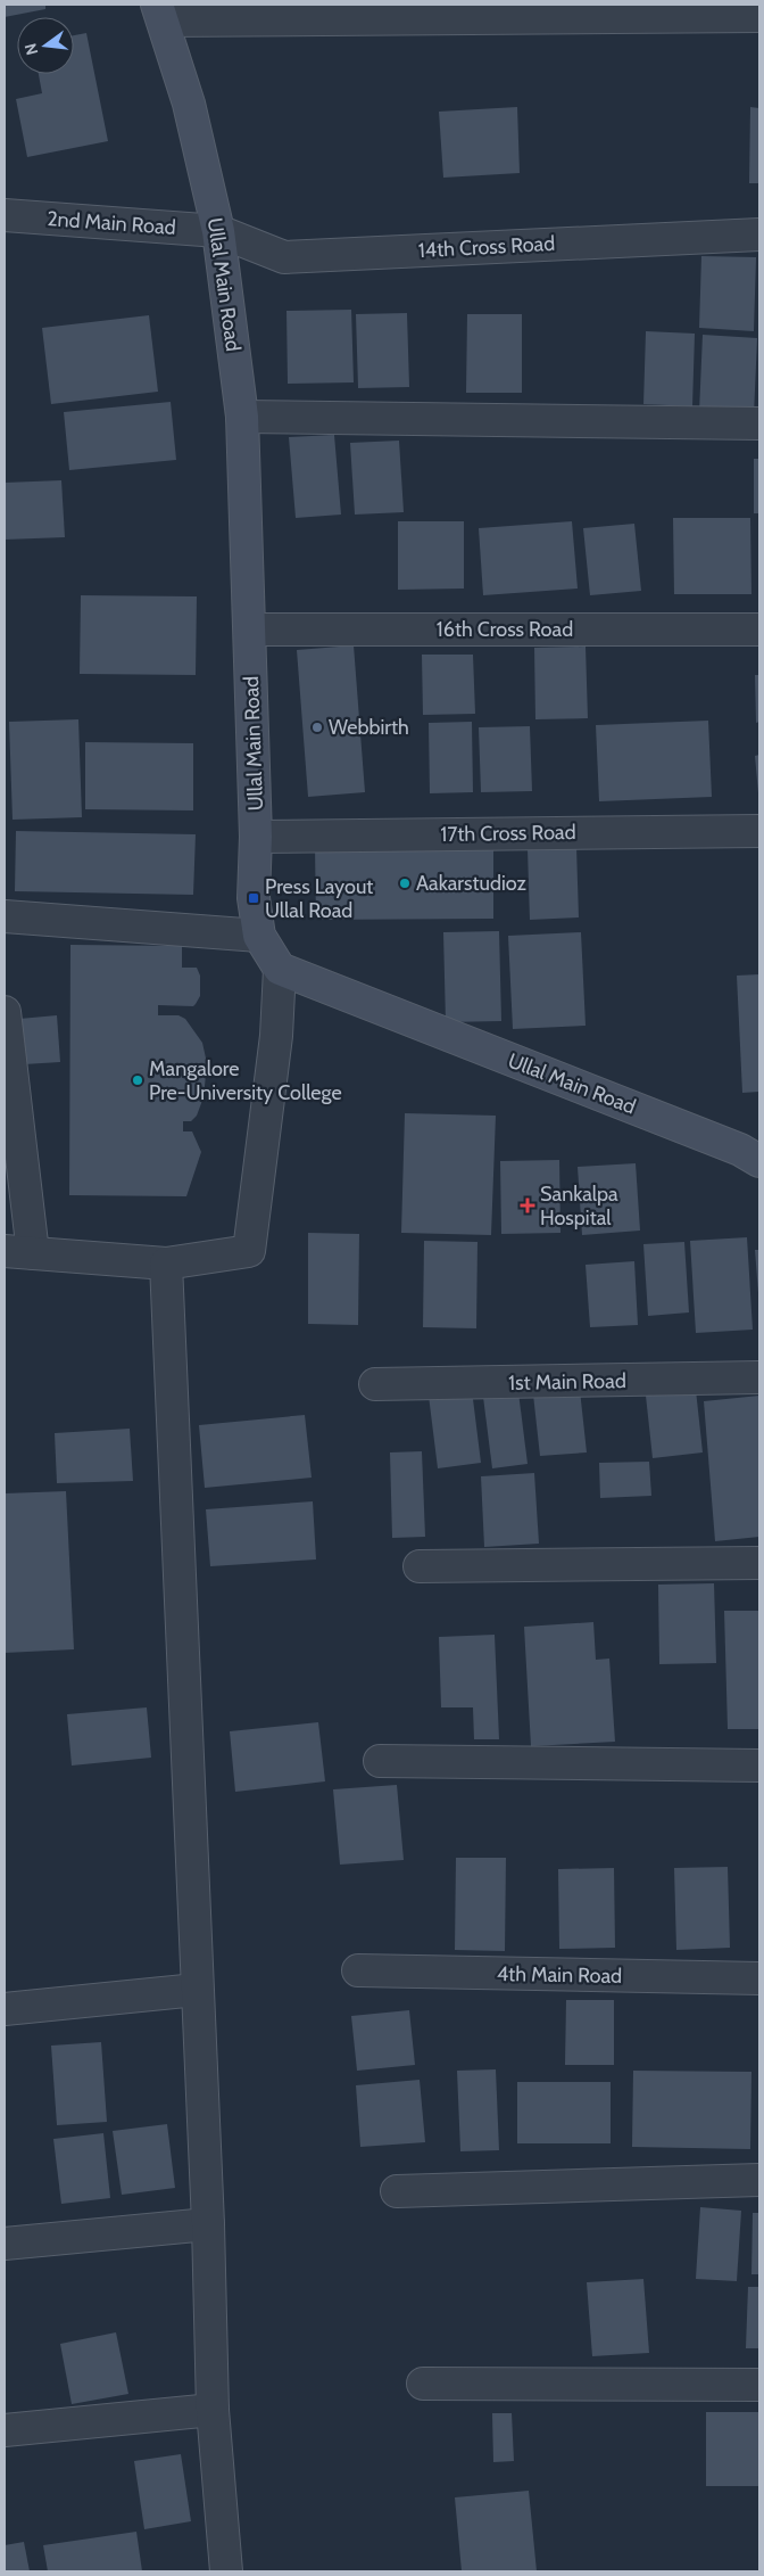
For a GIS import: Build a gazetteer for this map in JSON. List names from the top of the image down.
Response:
{
  "streets": {
    "main road": ["Ullal Main Road"],
    "street": [
      "2nd Main Road",
      "14th Cross Road",
      "16th Cross Road",
      "17th Cross Road",
      "1st Main Road",
      "4th Main Road"
    ]
  },
  "crossings": [
    ["2nd Main Road", "14th Cross Road"],
    ["2nd Main Road", "Ullal Main Road"],
    ["14th Cross Road", "Ullal Main Road"],
    ["Ullal Main Road", "16th Cross Road"],
    ["Ullal Main Road", "17th Cross Road"]
  ],
  "places": {
    "other": ["Webbirth", "Aakarstudioz", "Mangalore Pre-University College"],
    "transit": ["Press Layout Ullal Road"],
    "health": ["Sankalpa Hospital"]
  },
  "north": "left"
}
